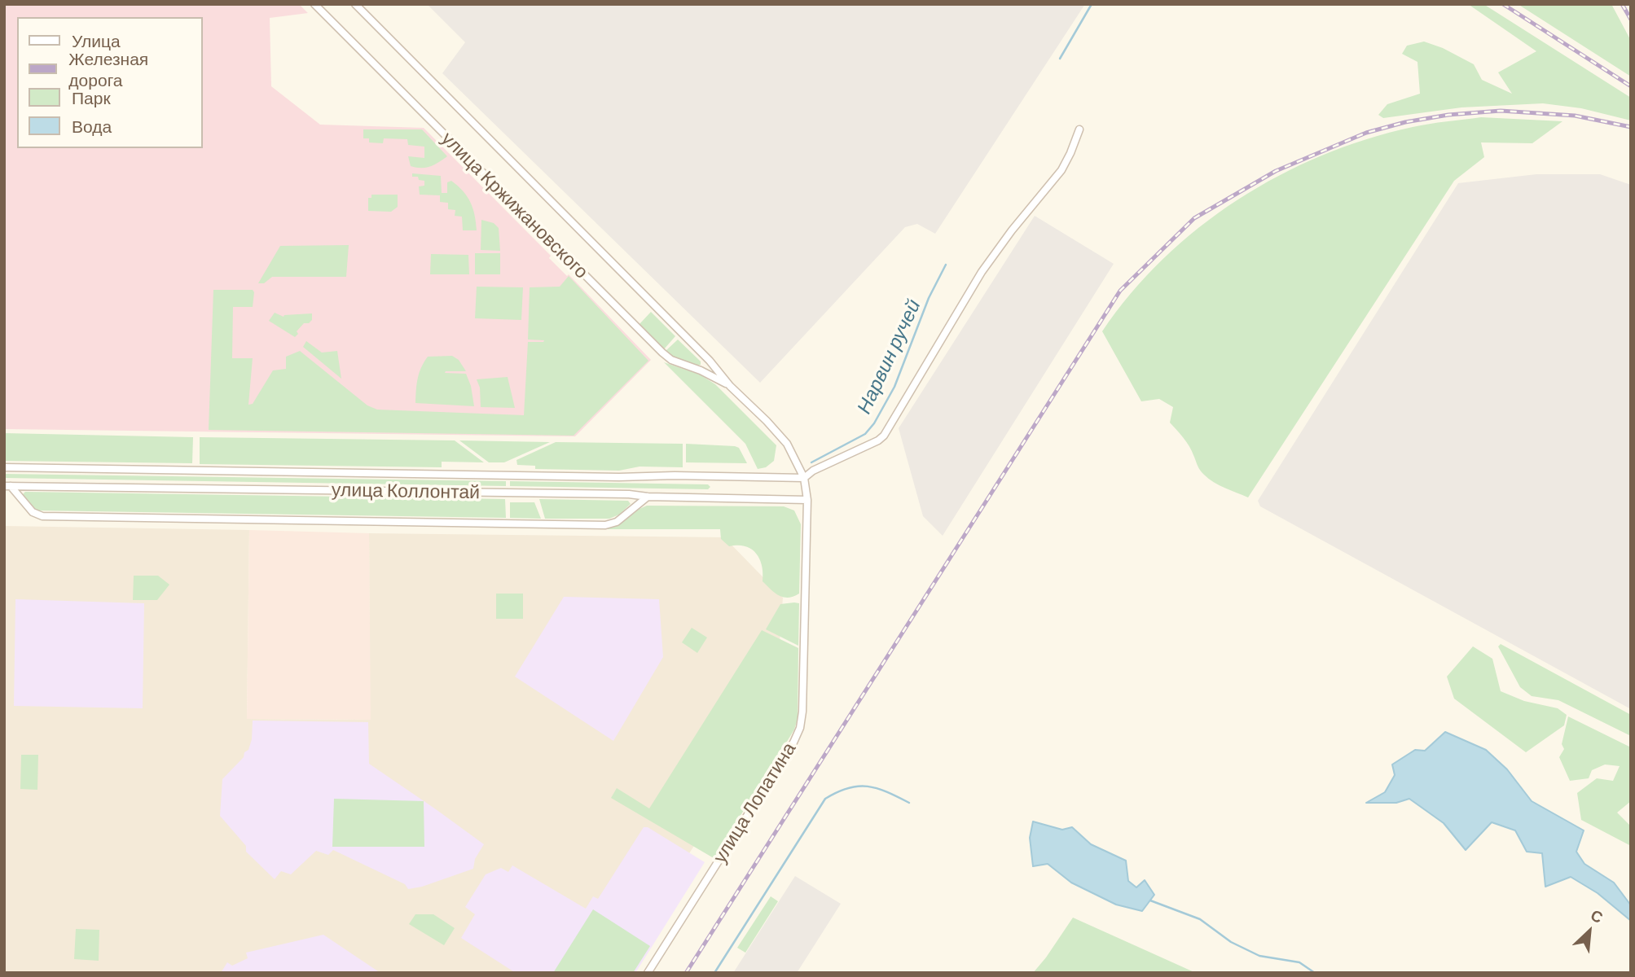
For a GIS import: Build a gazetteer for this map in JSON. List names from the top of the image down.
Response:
{
  "streets": {
    "street": ["улица Кржижановского", "улица Коллонтай", "улица Лопатина"]
  },
  "crossings": [
    ["улица Кржижановского", "улица Коллонтай"],
    ["улица Кржижановского", "улица Лопатина"],
    ["улица Коллонтай", "улица Лопатина"]
  ],
  "water": ["Нарвин ручей"],
  "legend": [
    "Улица",
    "Железная дорога",
    "Парк",
    "Вода"
  ],
  "north": "top right"
}
